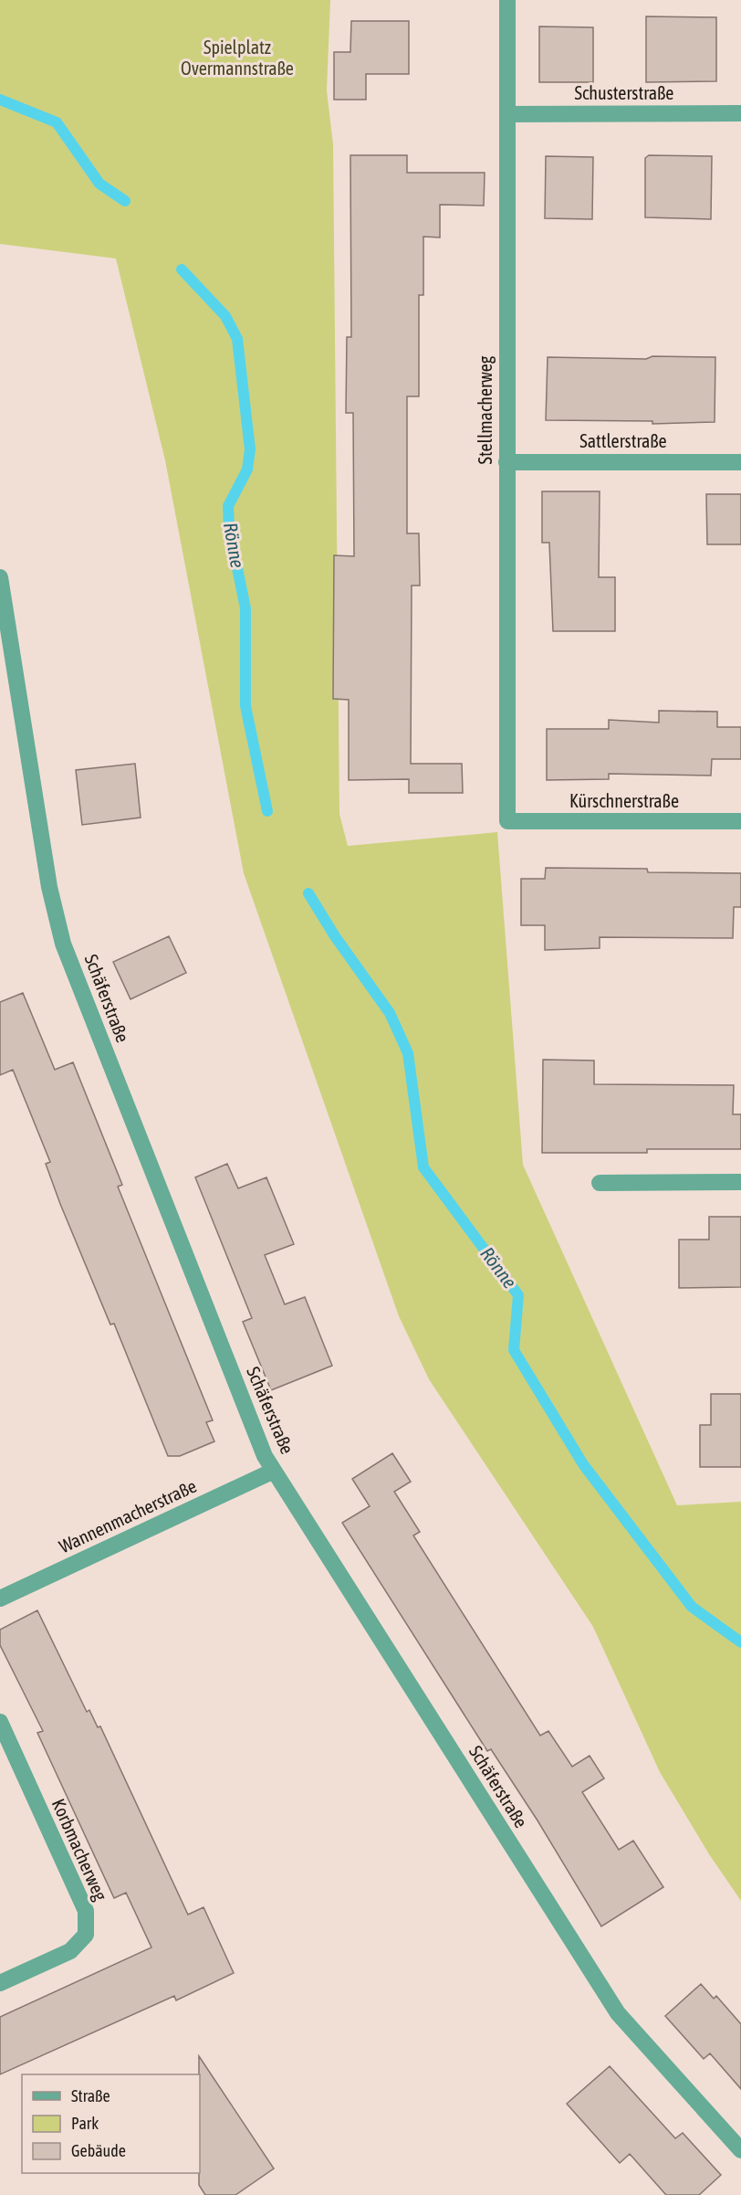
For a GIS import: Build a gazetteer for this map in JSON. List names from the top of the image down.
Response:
{
  "streets": {
    "street": [
      "Schusterstraße",
      "Stellmacherweg",
      "Sattlerstraße",
      "Kürschnerstraße",
      "Schäferstraße",
      "Wannenmacherstraße",
      "Korbmacherweg"
    ]
  },
  "crossings": [
    ["Schusterstraße", "Stellmacherweg"],
    ["Stellmacherweg", "Sattlerstraße"],
    ["Stellmacherweg", "Kürschnerstraße"],
    ["Schäferstraße", "Wannenmacherstraße"]
  ],
  "water": ["Rönne"],
  "parks": ["Spielplatz Overmannstraße"],
  "legend": ["Straße", "Park", "Gebäude"]
}
